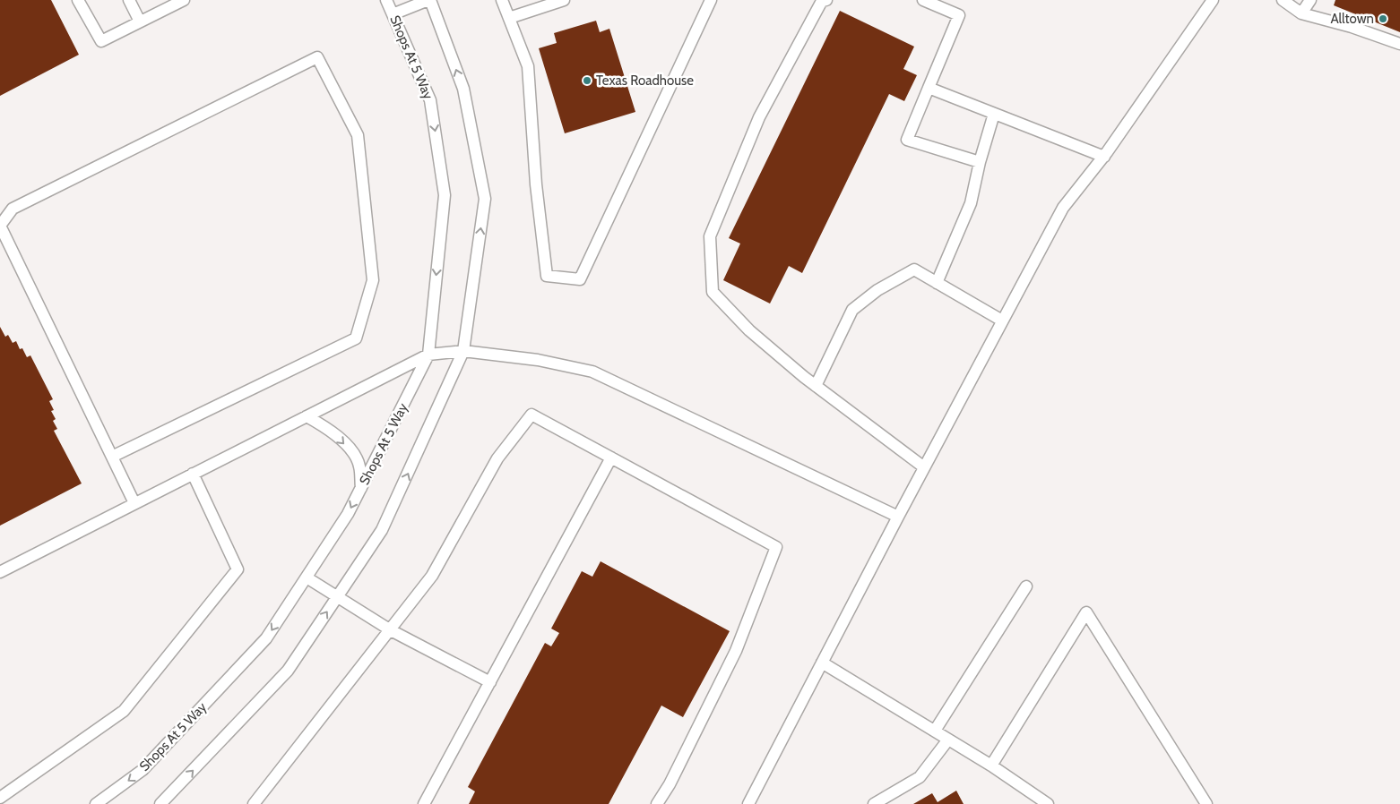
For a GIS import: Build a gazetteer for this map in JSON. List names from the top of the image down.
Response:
{
  "streets": {
    "lane": ["Shops At 5 Way"]
  },
  "places": ["Alltown", "Texas Roadhouse"]
}
